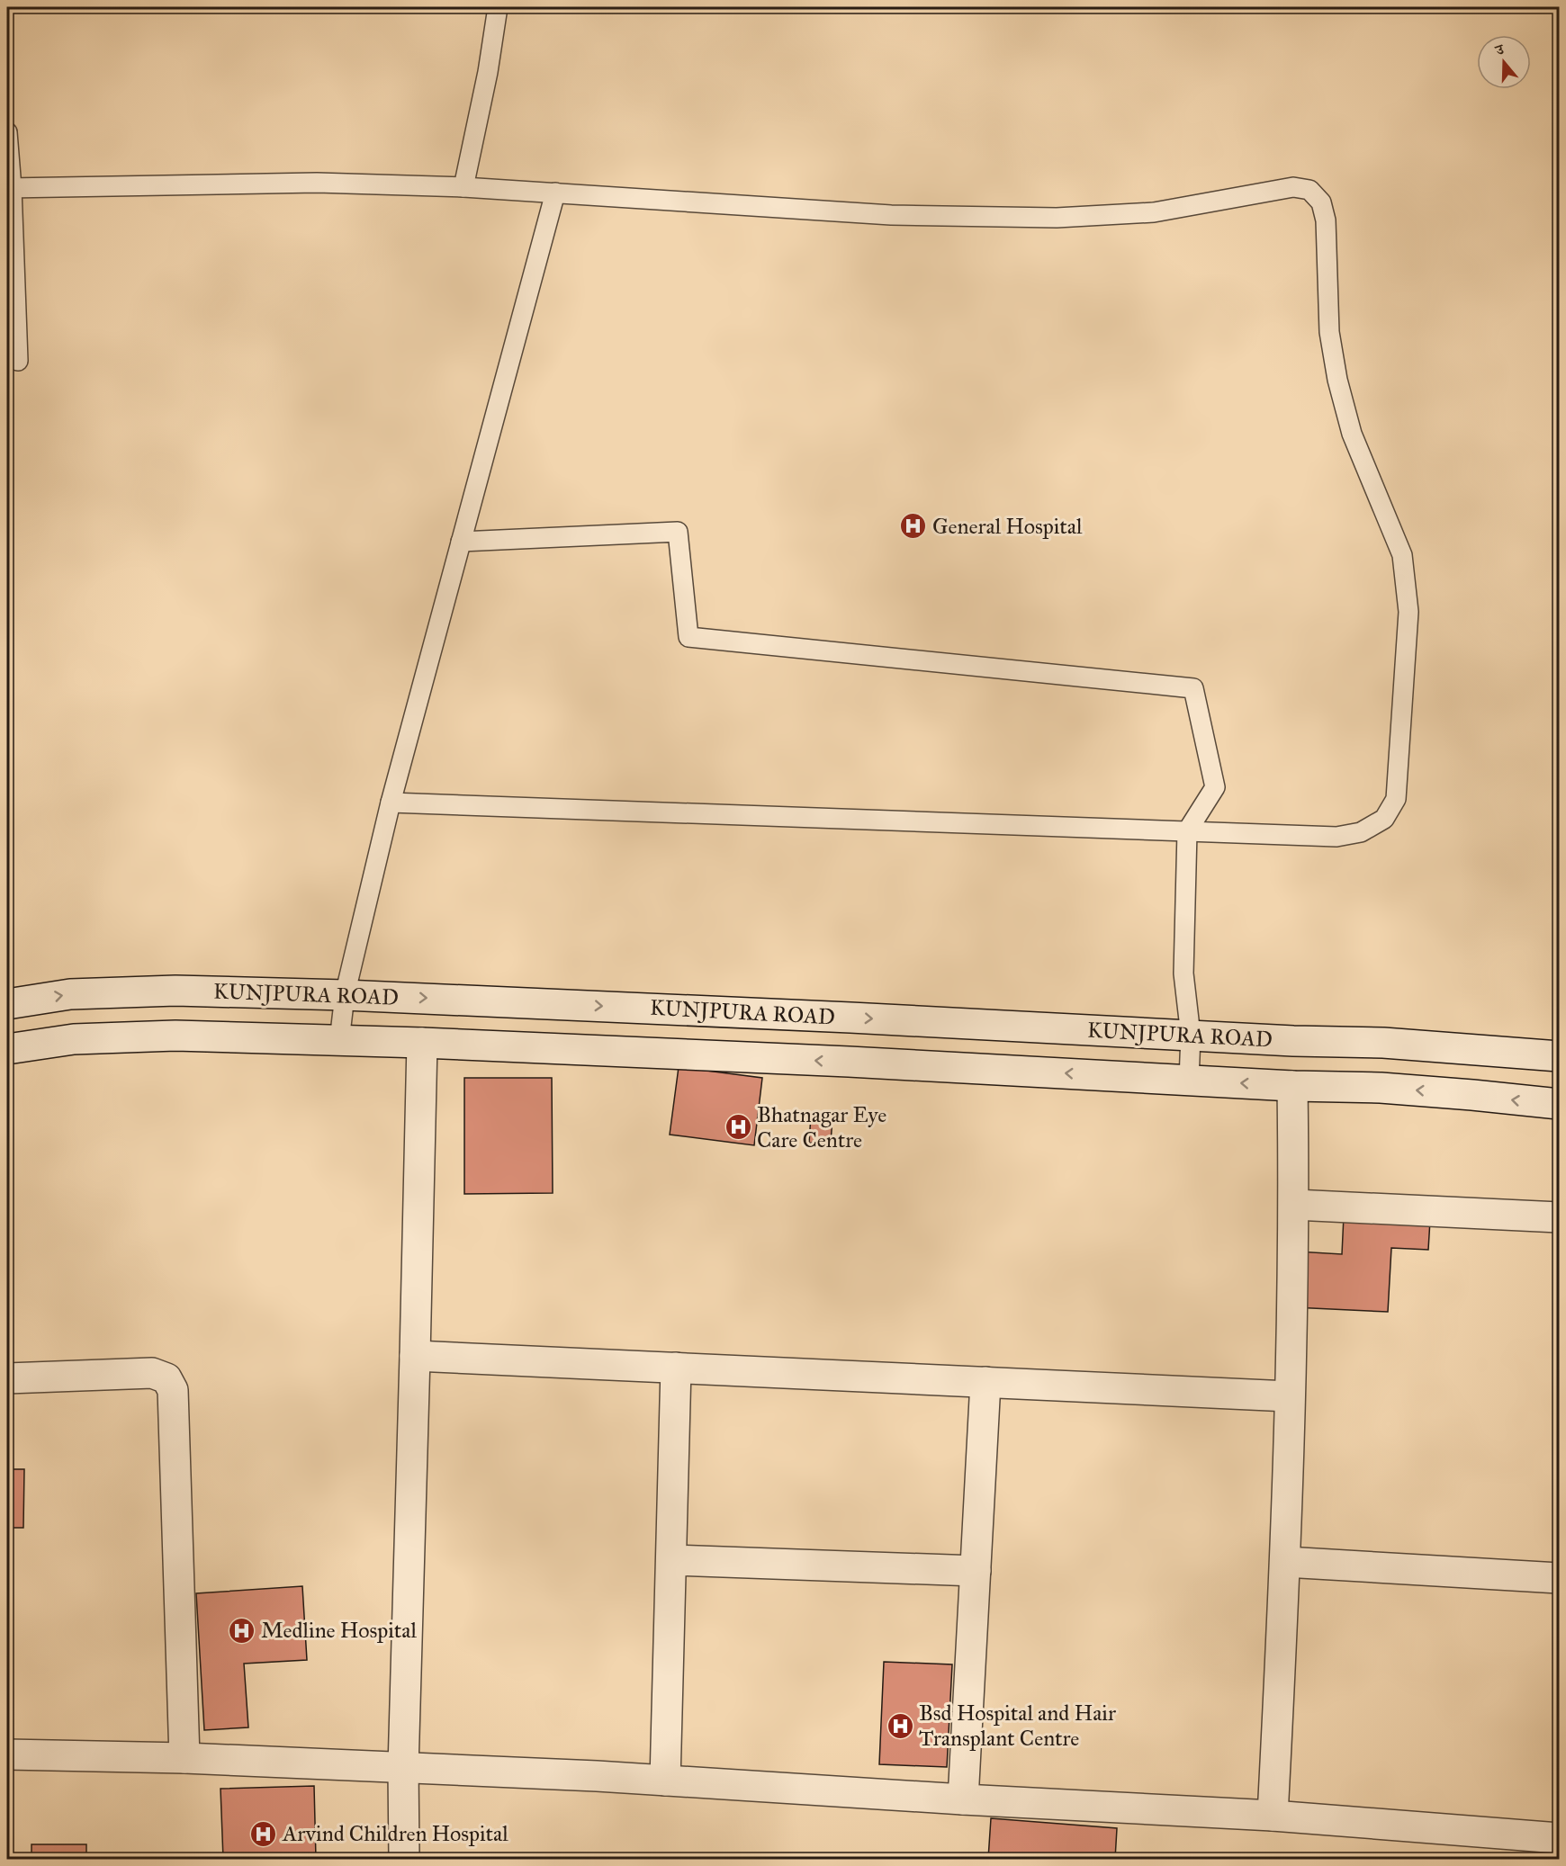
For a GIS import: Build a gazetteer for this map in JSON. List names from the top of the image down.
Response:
{
  "streets": {
    "street": ["KUNJPURA ROAD"]
  },
  "places": {
    "hospital": [
      "General Hospital",
      "Bhatnagar Eye Care Centre",
      "Medline Hospital",
      "Bsd Hospital and Hair Transplant Centre",
      "Arvind Children Hospital"
    ]
  },
  "north": "top"
}
